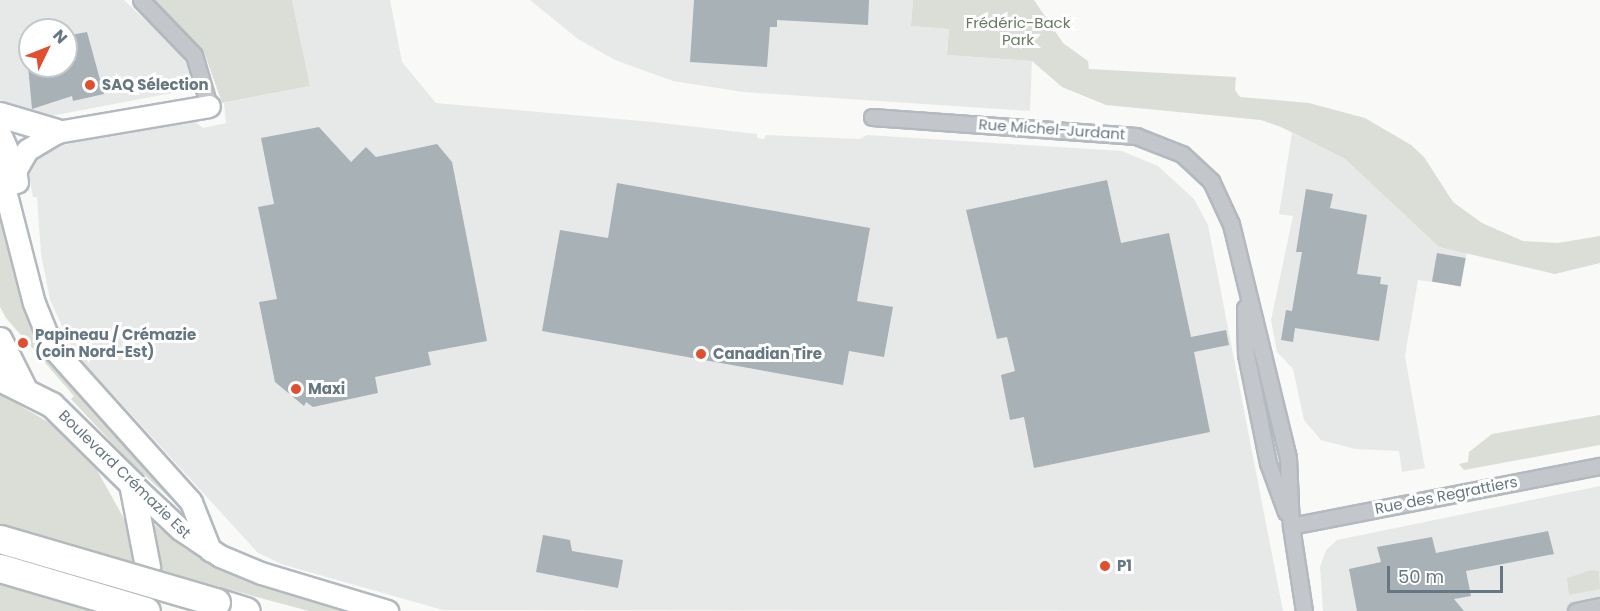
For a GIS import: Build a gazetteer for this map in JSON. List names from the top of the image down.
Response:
{
  "streets": {
    "main road": ["Boulevard Crémazie Est"],
    "street": ["Rue Michel-Jurdant", "Rue des Regrattiers"]
  },
  "crossings": [
    ["Rue Michel-Jurdant", "Rue des Regrattiers"]
  ],
  "parks": ["Frédéric-Back Park"],
  "places": [
    "SAQ Sélection",
    "Papineau / Crémazie (coin Nord-Est)",
    "Canadian Tire",
    "Maxi",
    "P1"
  ],
  "scale_bar": "50 m",
  "north": "top right"
}
